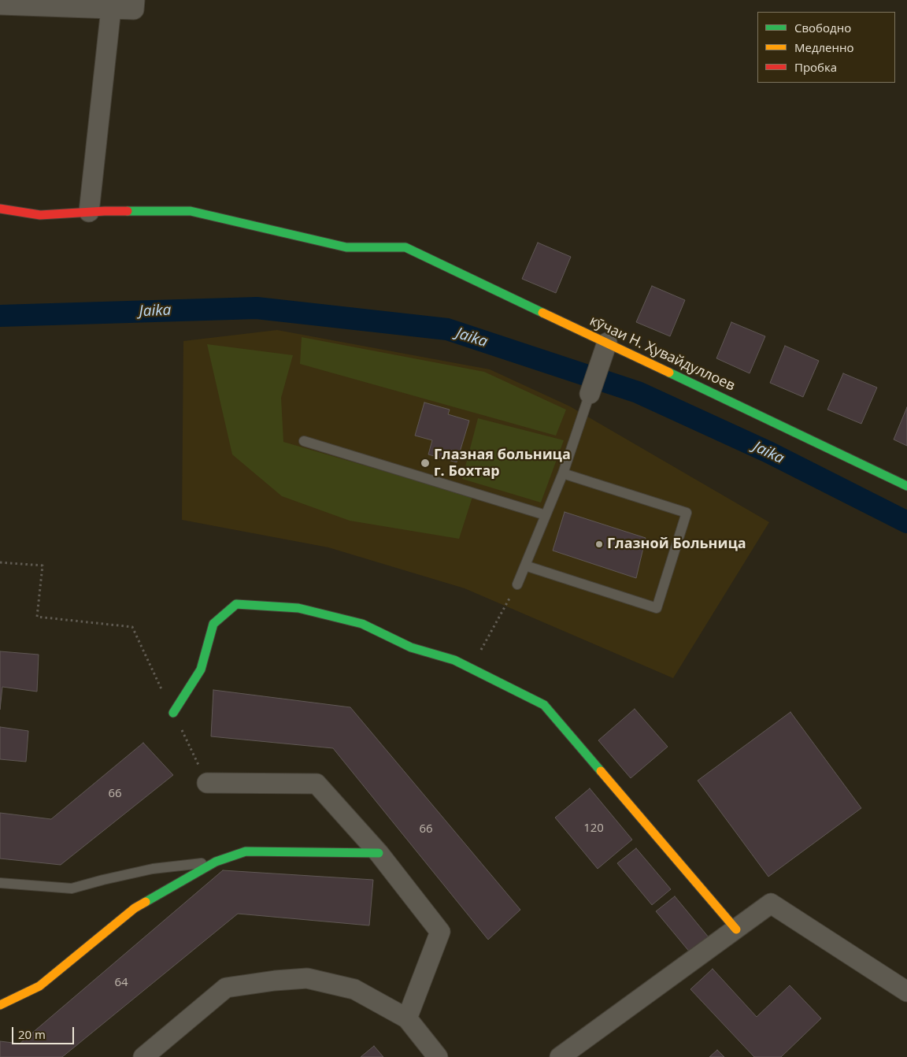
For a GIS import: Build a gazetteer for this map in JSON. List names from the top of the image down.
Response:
{
  "streets": {
    "street": ["кӯчаи Н. Ҳувайдуллоев"]
  },
  "water": ["Jaika"],
  "places": ["Глазная больница г. Бохтар", "Глазной Больница"],
  "house_numbers": [
    "66",
    "120",
    "66",
    "64"
  ],
  "legend": ["Свободно", "Медленно", "Пробка"],
  "scale_bar": "20 m"
}
